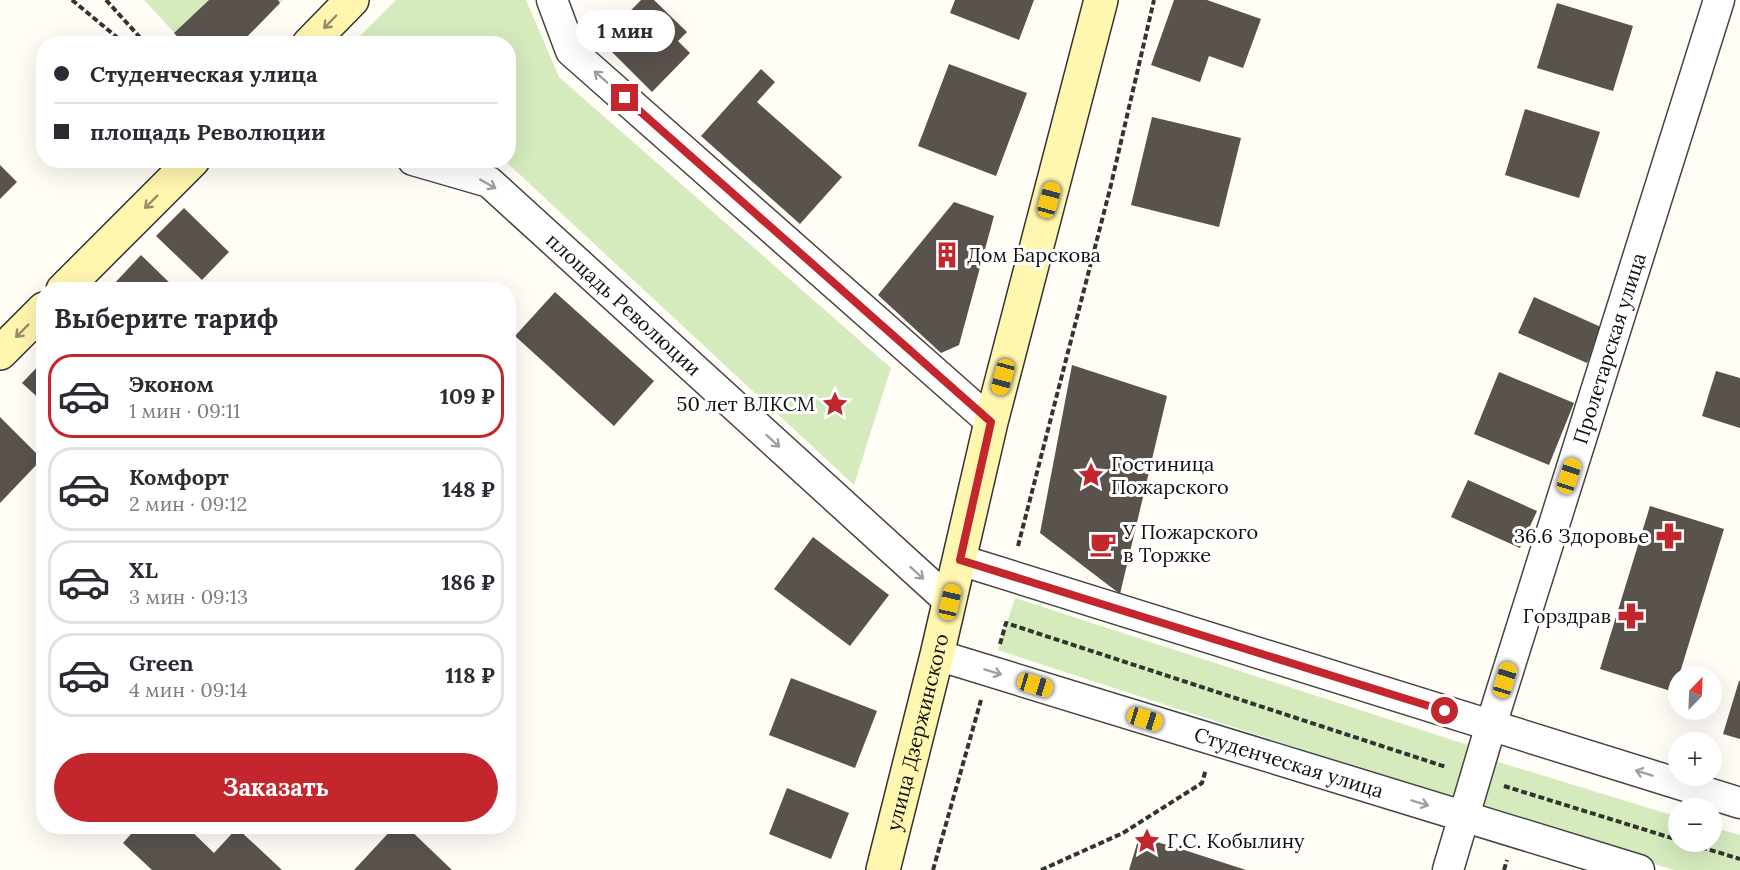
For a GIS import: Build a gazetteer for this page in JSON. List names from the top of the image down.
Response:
{
  "streets": {
    "main road": ["улица Дзержинского"],
    "street": ["площадь Революции", "Пролетарская улица", "Студенческая улица"]
  },
  "crossings": [
    ["площадь Революции", "улица Дзержинского"],
    ["Пролетарская улица", "Студенческая улица"],
    ["улица Дзержинского", "Студенческая улица"]
  ],
  "places": {
    "building": ["Дом Барскова"],
    "place": ["50 лет ВЛКСМ", "Гостиница Пожарского", "Г.С. Кобылину"],
    "pharmacy": ["36.6 Здоровье", "Горздрав"],
    "cafe": ["У Пожарского в Торжке"]
  },
  "north": "top right",
  "page": {
    "bubble": "1 мин",
    "banner": ["Студенческая улица", "площадь Революции"],
    "heading": "Выберите тариф",
    "list": [
      {
        "name": "Эконом",
        "note": "1 мин · 09:11",
        "value": "109 ₽"
      },
      {
        "name": "Комфорт",
        "note": "2 мин · 09:12",
        "value": "148 ₽"
      },
      {
        "name": "XL",
        "note": "3 мин · 09:13",
        "value": "186 ₽"
      },
      {
        "name": "Green",
        "note": "4 мин · 09:14",
        "value": "118 ₽"
      }
    ],
    "map_buttons": ["+", "−"],
    "buttons": "Заказать"
  }
}
